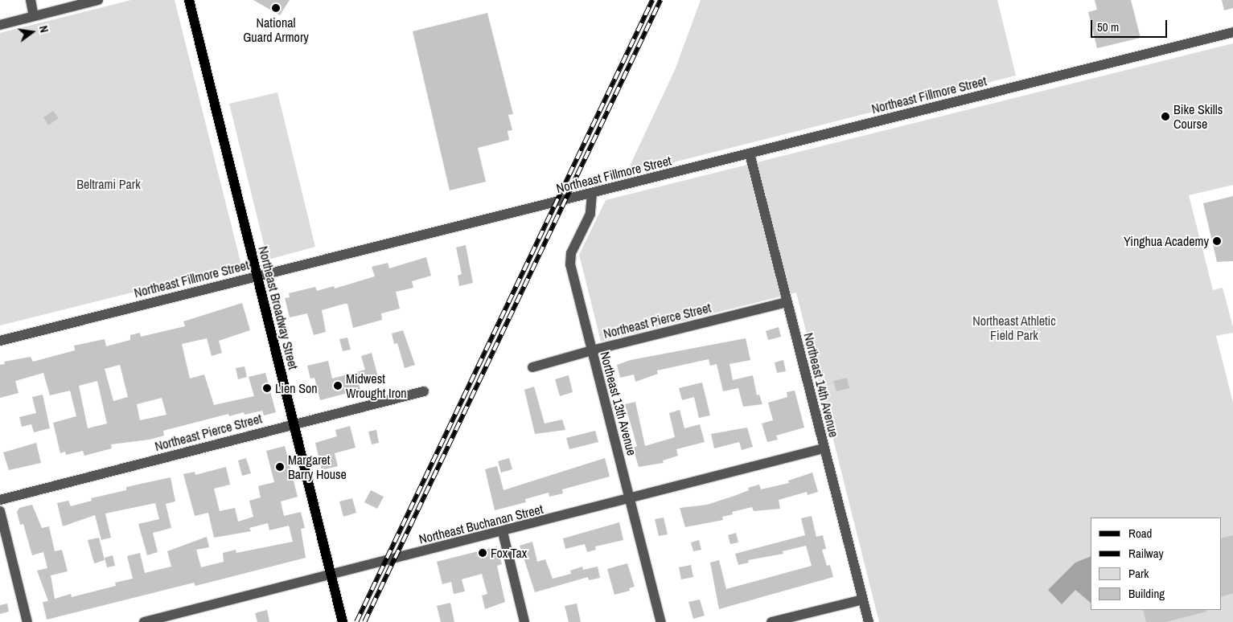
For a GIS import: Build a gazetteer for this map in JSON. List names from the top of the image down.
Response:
{
  "streets": {
    "main road": ["Northeast Broadway Street"],
    "street": [
      "Northeast Fillmore Street",
      "Northeast Pierce Street",
      "Northeast 14th Avenue",
      "Northeast 13th Avenue",
      "Northeast Buchanan Street"
    ]
  },
  "crossings": [
    ["Northeast Fillmore Street", "Northeast Broadway Street"],
    ["Northeast Fillmore Street", "Northeast 14th Avenue"],
    ["Northeast Fillmore Street", "Northeast 13th Avenue"],
    ["Northeast Broadway Street", "Northeast Pierce Street"],
    ["Northeast Broadway Street", "Northeast Buchanan Street"],
    ["Northeast Pierce Street", "Northeast 14th Avenue"],
    ["Northeast Pierce Street", "Northeast 13th Avenue"],
    ["Northeast 14th Avenue", "Northeast Buchanan Street"],
    ["Northeast 13th Avenue", "Northeast Buchanan Street"]
  ],
  "parks": ["Beltrami Park", "Northeast Athletic Field Park"],
  "places": [
    "National Guard Armory",
    "Bike Skills Course",
    "Yinghua Academy",
    "Midwest Wrought Iron",
    "Lien Son",
    "Margaret Barry House",
    "Fox Tax"
  ],
  "legend": [
    "Road",
    "Railway",
    "Park",
    "Building"
  ],
  "scale_bar": "50 m",
  "north": "right"
}
